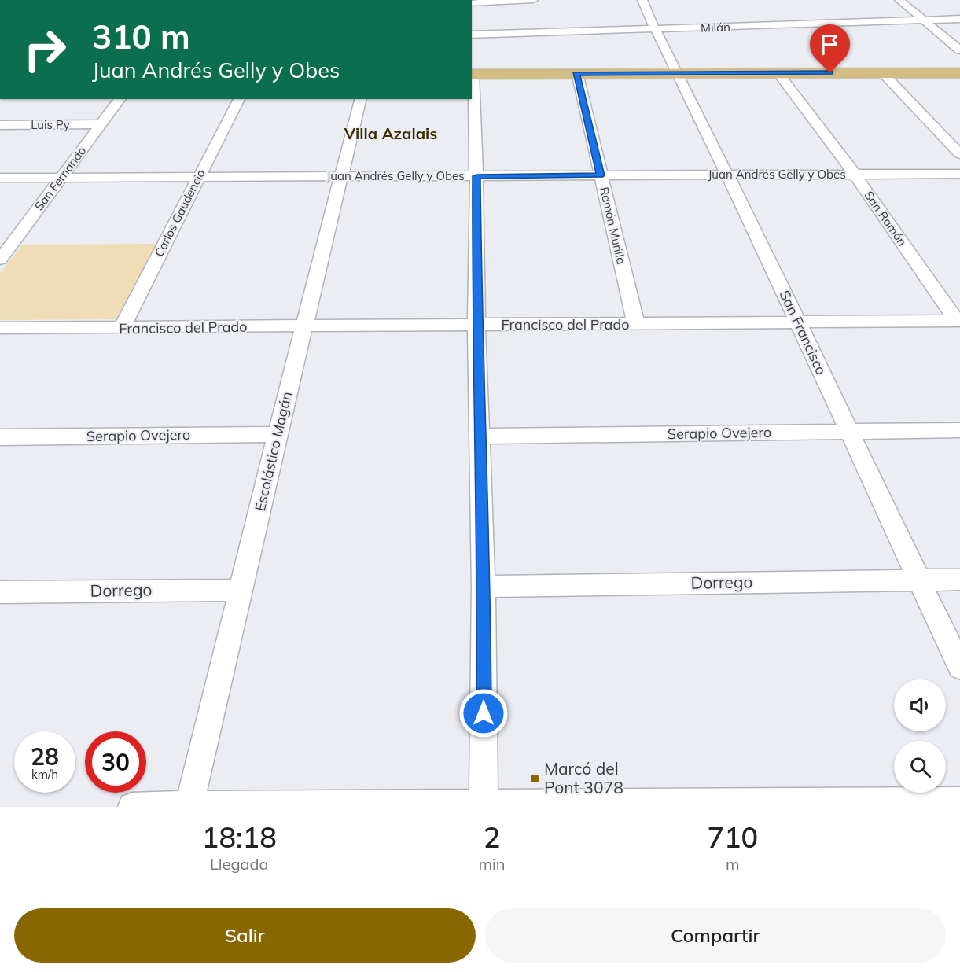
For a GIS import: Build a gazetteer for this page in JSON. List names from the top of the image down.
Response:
{
  "streets": {
    "street": [
      "Milán",
      "Luis Py",
      "Juan Andrés Gelly y Obes",
      "San Fernando",
      "Carlos Gaudencio",
      "San Ramón",
      "Ramón Murilla",
      "Francisco del Prado",
      "San Francisco",
      "Serapio Ovejero",
      "Escolástico Magán",
      "Dorrego"
    ]
  },
  "crossings": [
    ["Milán", "San Francisco"],
    ["Luis Py", "San Fernando"],
    ["Juan Andrés Gelly y Obes", "San Fernando"],
    ["Juan Andrés Gelly y Obes", "Carlos Gaudencio"],
    ["Juan Andrés Gelly y Obes", "San Ramón"],
    ["Juan Andrés Gelly y Obes", "Ramón Murilla"],
    ["Juan Andrés Gelly y Obes", "San Francisco"],
    ["Juan Andrés Gelly y Obes", "Escolástico Magán"],
    ["Carlos Gaudencio", "Francisco del Prado"],
    ["San Ramón", "Francisco del Prado"],
    ["Ramón Murilla", "Francisco del Prado"],
    ["Francisco del Prado", "San Francisco"],
    ["Francisco del Prado", "Escolástico Magán"],
    ["San Francisco", "Serapio Ovejero"],
    ["San Francisco", "Dorrego"],
    ["Serapio Ovejero", "Escolástico Magán"],
    ["Escolástico Magán", "Dorrego"]
  ],
  "districts": ["Villa Azalais"],
  "places": {
    "transit": ["Marcó del Pont 3078"]
  },
  "page": {
    "turn": ["310 m", "Juan Andrés Gelly y Obes"],
    "speed": "28 km/h",
    "limit": "30",
    "eta": [
      "18:18",
      "Llegada",
      "2",
      "min",
      "710",
      "m"
    ],
    "buttons": ["Salir", "Compartir"]
  }
}
